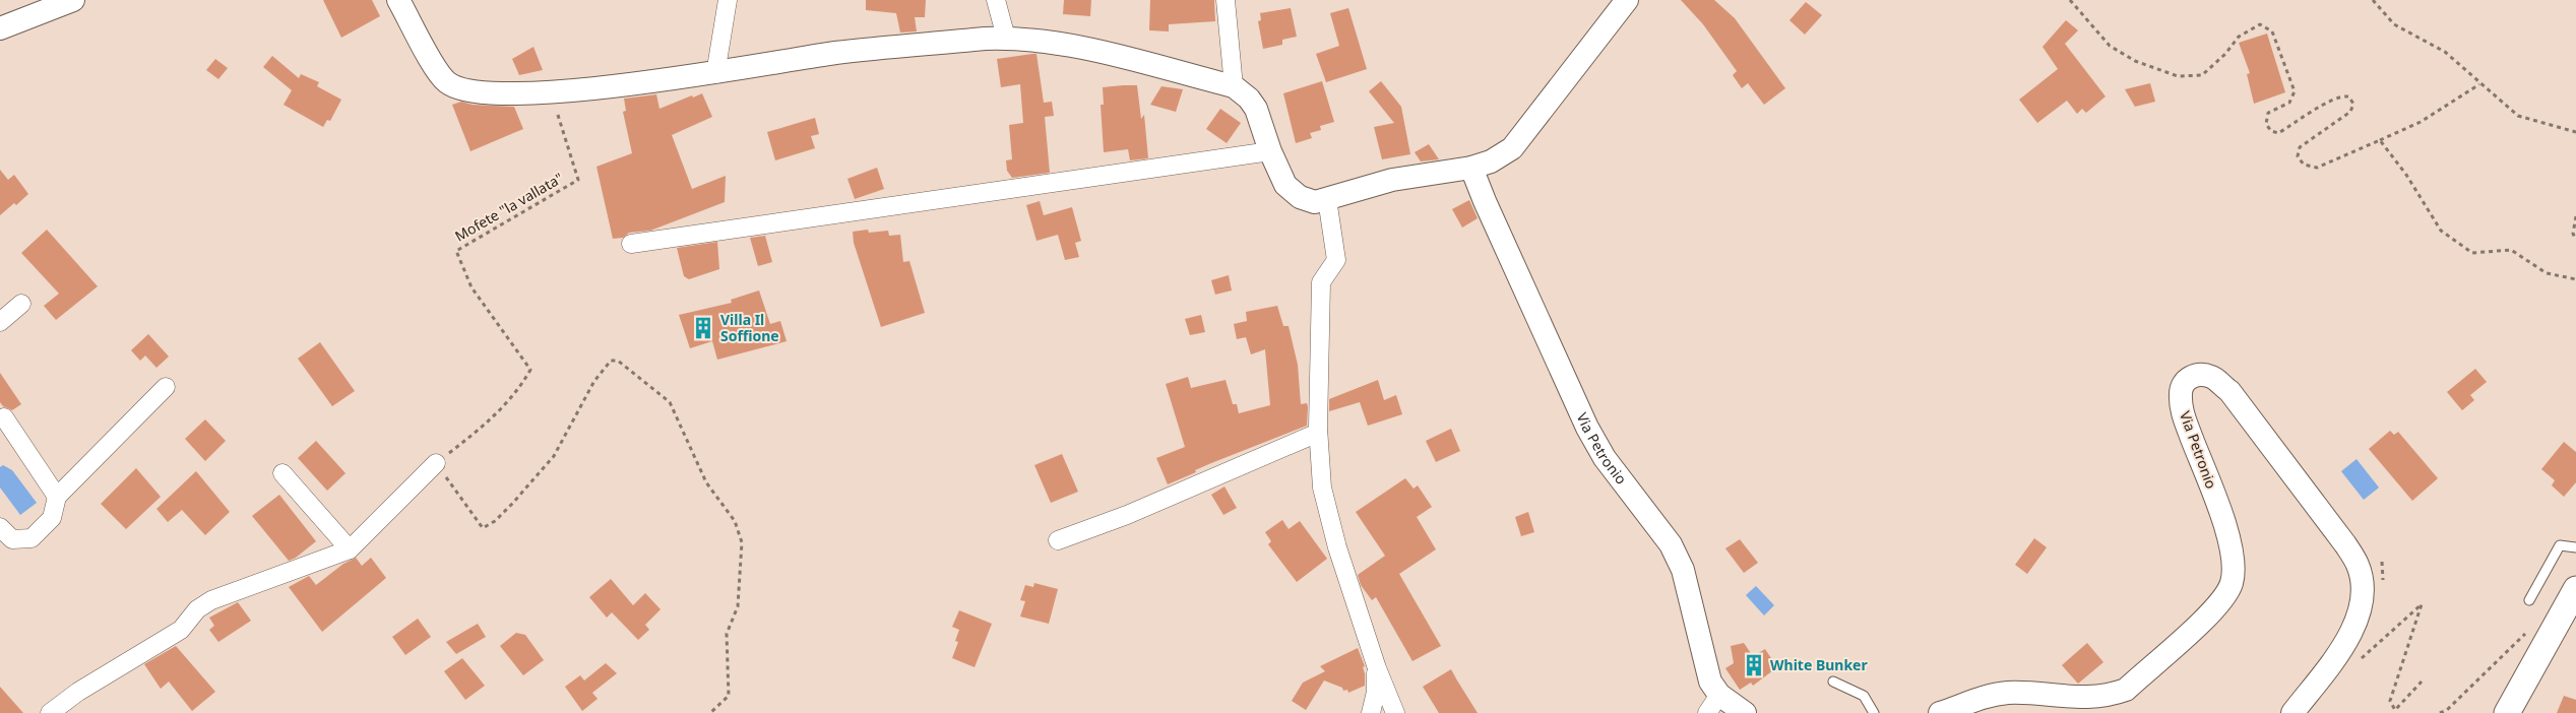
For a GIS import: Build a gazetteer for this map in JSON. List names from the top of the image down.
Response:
{
  "streets": {
    "street": ["Via Petronio"],
    "path": ["Mofete \"la vallata\""]
  },
  "places": {
    "building": ["Villa Il Soffione", "White Bunker"]
  }
}
